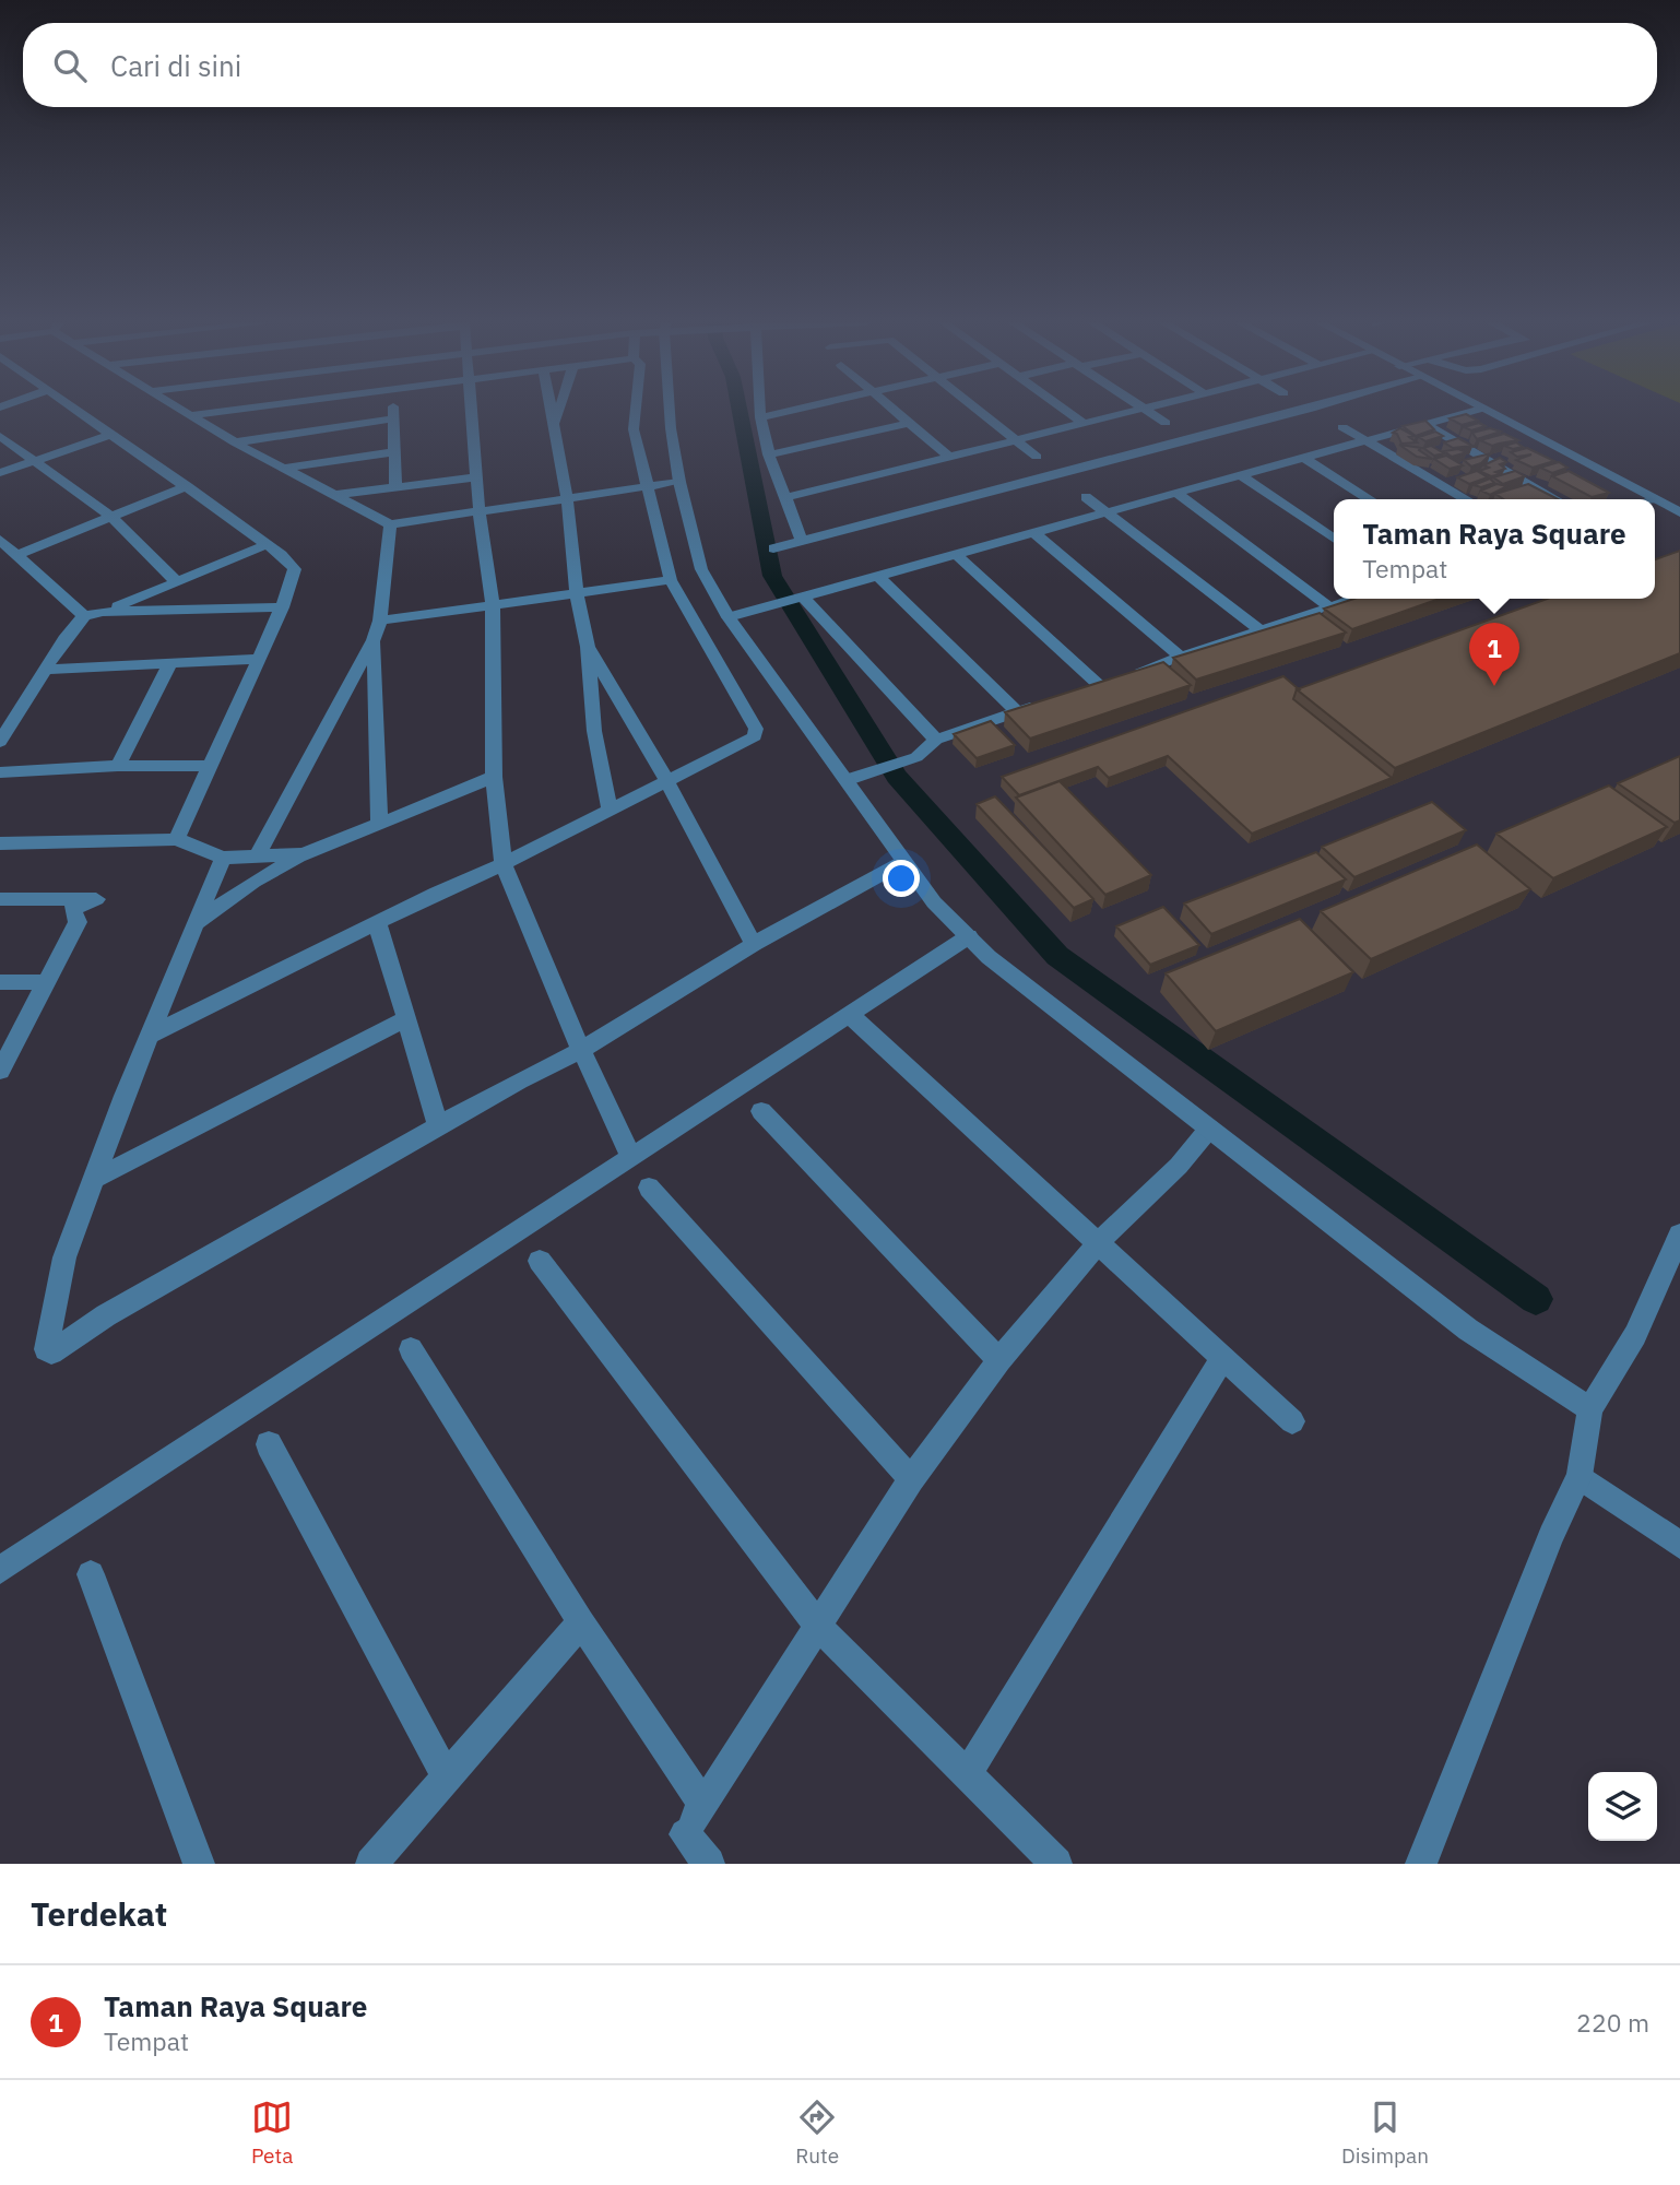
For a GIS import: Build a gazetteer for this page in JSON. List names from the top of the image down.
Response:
{
  "page": {
    "search": "Cari di sini",
    "popup": ["Taman Raya Square", "Tempat"],
    "pins": "1",
    "heading": "Terdekat",
    "list": [
      {
        "mark": "1",
        "name": "Taman Raya Square",
        "note": "Tempat",
        "value": "220 m"
      }
    ],
    "nav": ["Peta", "Rute", "Disimpan"]
  }
}
